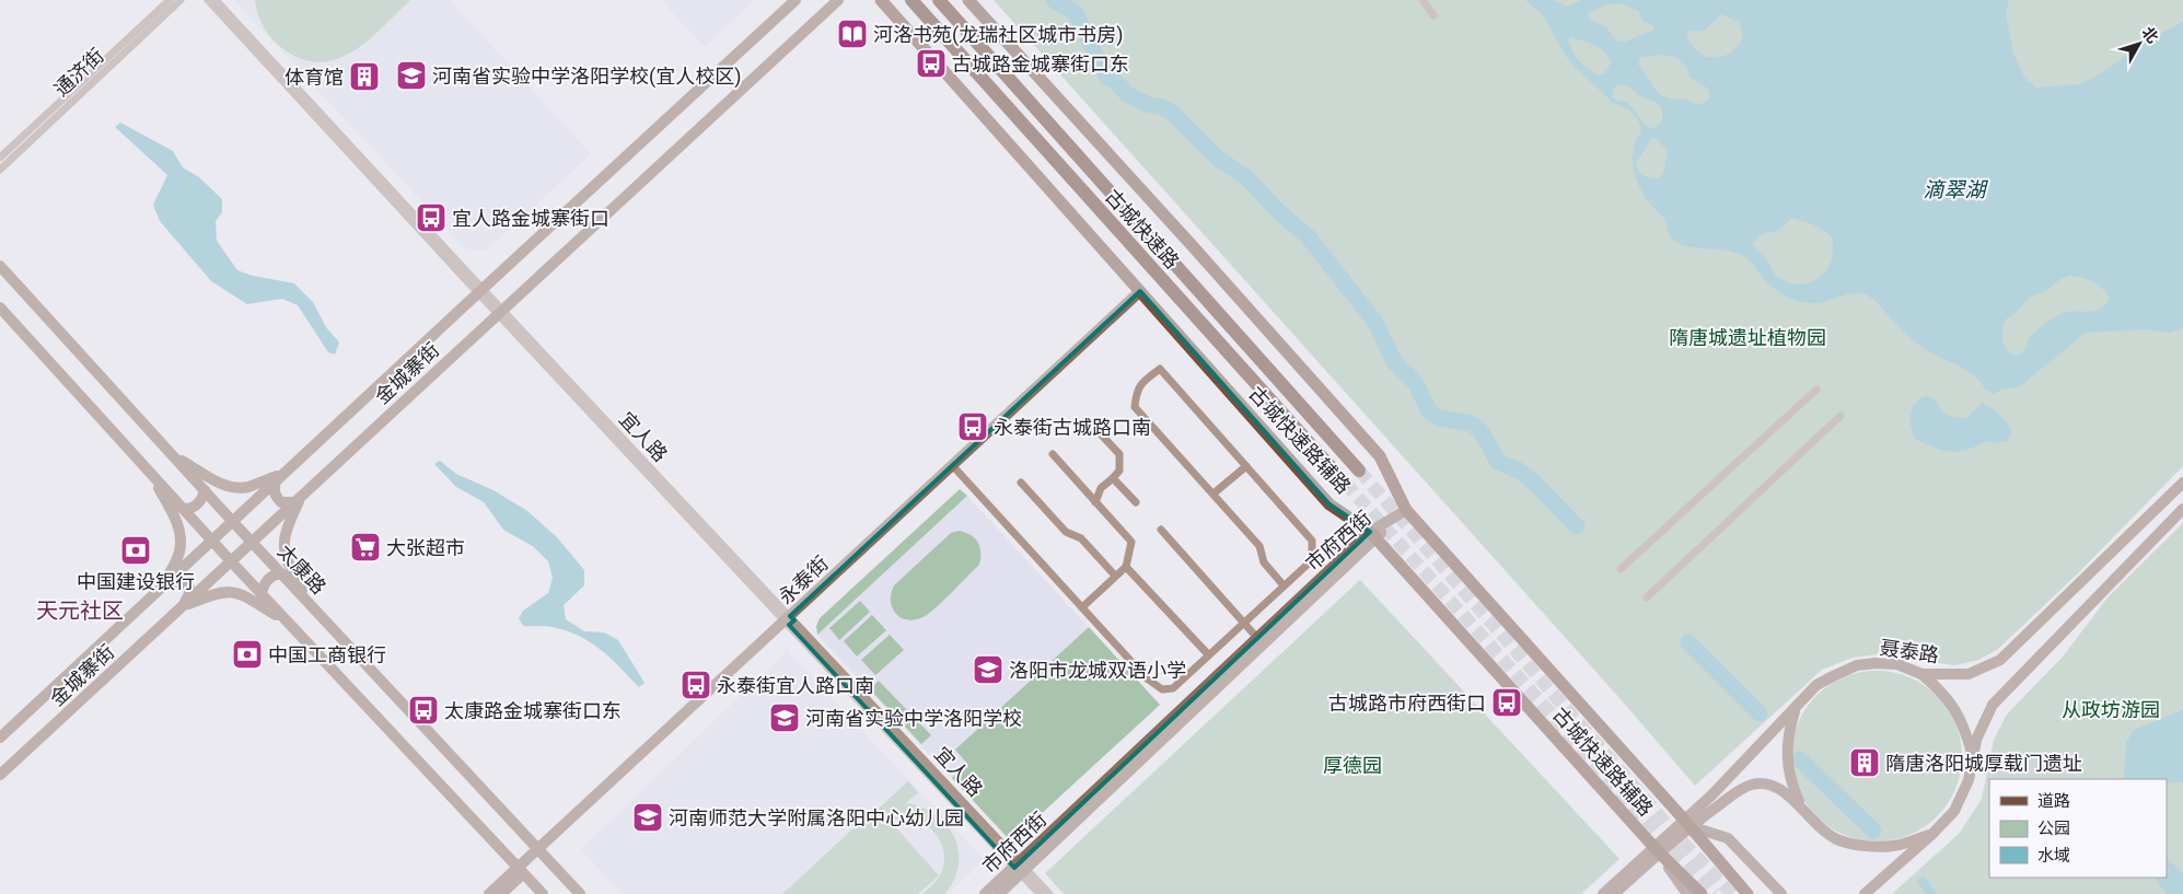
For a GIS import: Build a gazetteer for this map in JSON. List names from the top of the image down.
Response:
{
  "streets": {
    "highway": ["古城快速路"],
    "main road": [
      "金城寨街",
      "古城快速路辅路",
      "市府西街",
      "太康路",
      "永泰街",
      "聂泰路"
    ],
    "street": ["通济街", "宜人路"]
  },
  "crossings": [
    ["金城寨街", "宜人路"],
    ["金城寨街", "太康路"],
    ["宜人路", "市府西街"],
    ["宜人路", "永泰街"],
    ["古城快速路辅路", "市府西街"],
    ["古城快速路辅路", "永泰街"],
    ["古城快速路辅路", "聂泰路"],
    ["太康路", "永泰街"]
  ],
  "districts": ["天元社区"],
  "water": ["滴翠湖"],
  "parks": ["隋唐城遗址植物园", "从政坊游园", "厚德园"],
  "places": {
    "library": ["河洛书苑(龙瑞社区城市书房)"],
    "bus stop": [
      "古城路金城寨街口东",
      "宜人路金城寨街口",
      "永泰街古城路口南",
      "永泰街宜人路口南",
      "古城路市府西街口",
      "太康路金城寨街口东"
    ],
    "school or university": [
      "河南省实验中学洛阳学校(宜人校区)",
      "洛阳市龙城双语小学",
      "河南省实验中学洛阳学校",
      "河南师范大学附属洛阳中心幼儿园"
    ],
    "building": ["体育馆", "隋唐洛阳城厚载门遗址"],
    "supermarket": ["大张超市"],
    "bank": ["中国建设银行", "中国工商银行"]
  },
  "legend": ["道路", "公园", "水域"],
  "north": "top right"
}
